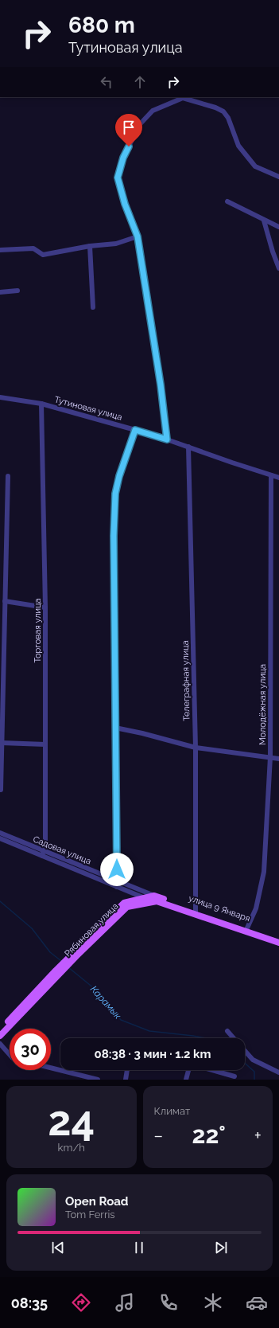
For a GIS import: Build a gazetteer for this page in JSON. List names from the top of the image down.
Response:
{
  "streets": {
    "main road": ["улица 9 Января", "Рябиновая улица"],
    "street": [
      "Тутиновая улица",
      "Торговая улица",
      "Телеграфная улица",
      "Молодёжная улица",
      "Садовая улица"
    ]
  },
  "crossings": [
    ["Тутиновая улица", "Торговая улица"],
    ["Тутиновая улица", "Телеграфная улица"],
    ["Тутиновая улица", "Молодёжная улица"],
    ["Торговая улица", "Садовая улица"],
    ["Телеграфная улица", "улица 9 Января"],
    ["Молодёжная улица", "улица 9 Января"],
    ["Садовая улица", "улица 9 Января"],
    ["Садовая улица", "Рябиновая улица"],
    ["улица 9 Января", "Рябиновая улица"]
  ],
  "water": ["Карамык"],
  "page": {
    "turn": ["680 m", "Тутиновая улица"],
    "limit": "30",
    "trip": "08:38 · 3 мин · 1.2 km",
    "tile": [
      ["24", "km/h"],
      "Климат"
    ],
    "heat": ["−", "22°", "+"],
    "song": ["Open Road", "Tom Ferris"],
    "tabs": "08:35"
  }
}
